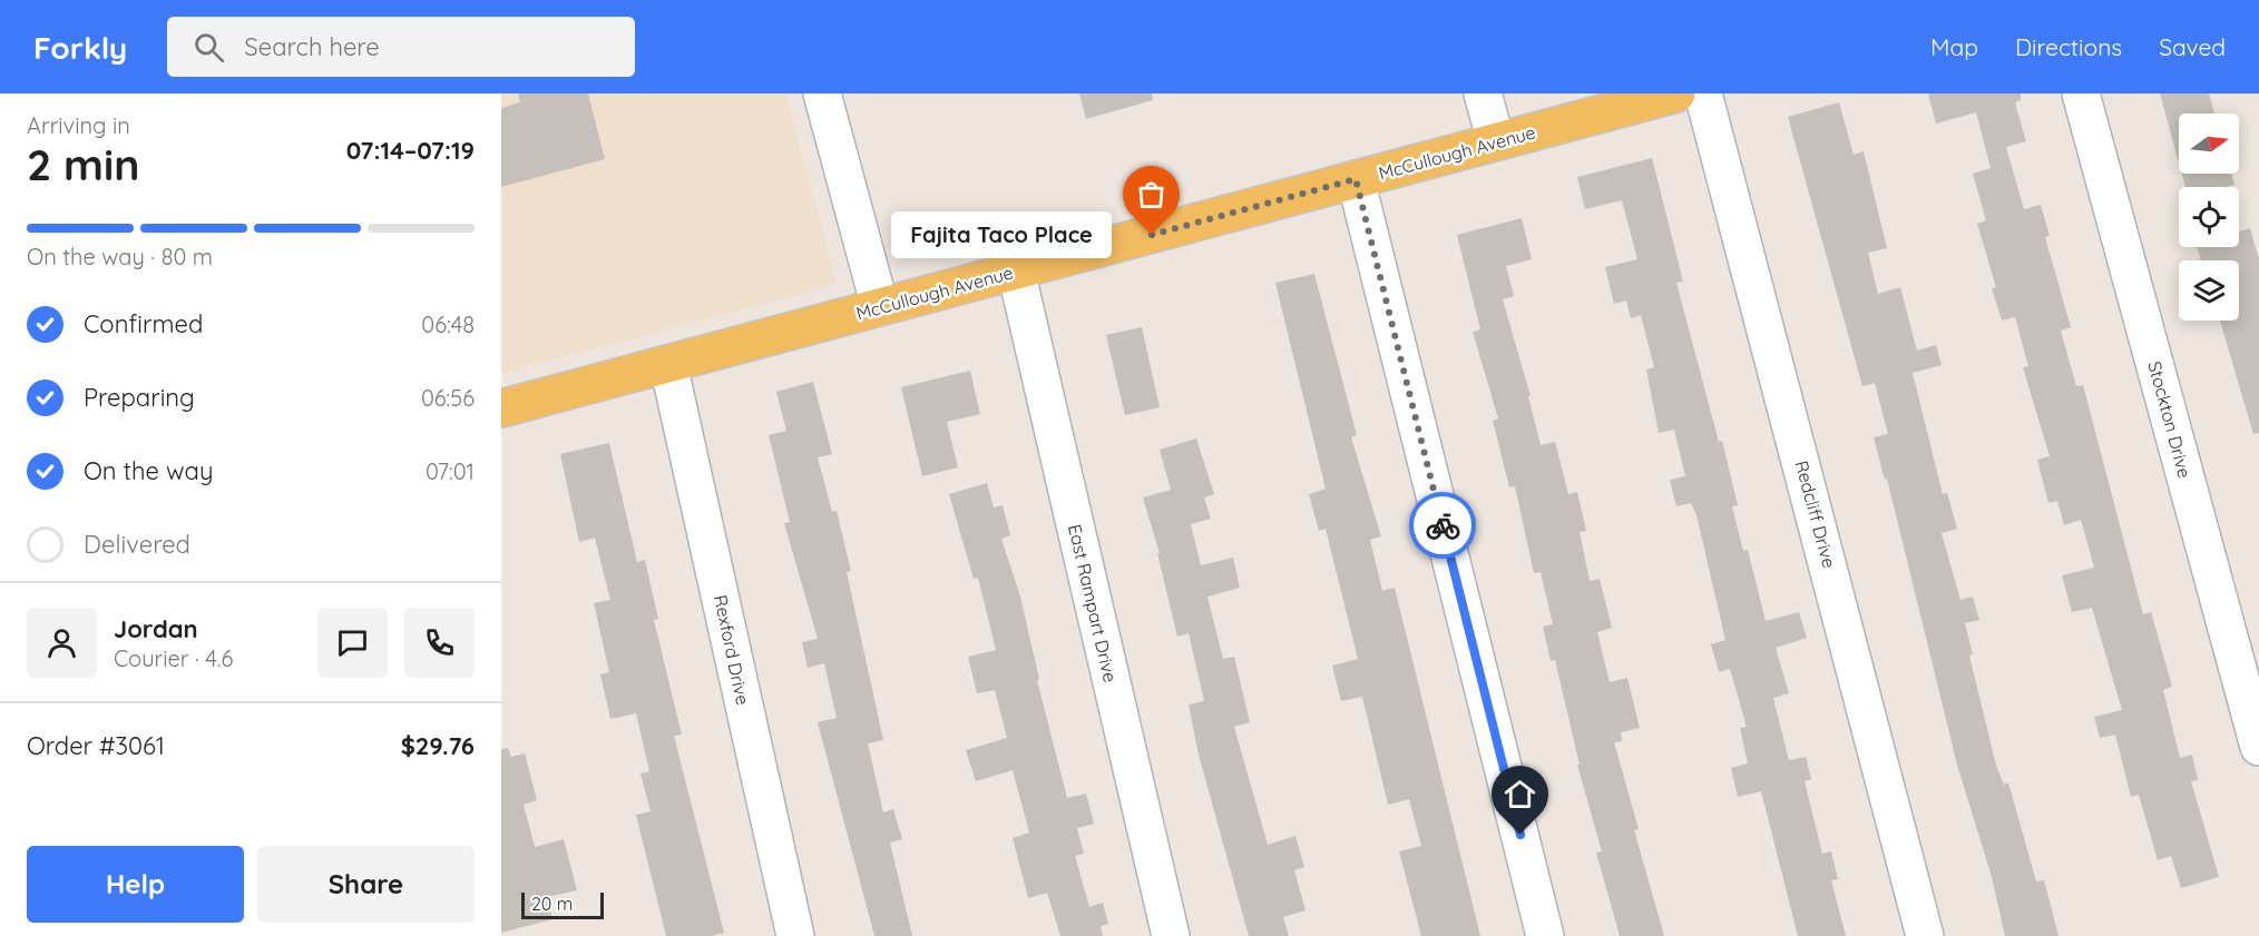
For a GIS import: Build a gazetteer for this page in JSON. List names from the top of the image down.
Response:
{
  "streets": {
    "main road": ["McCullough Avenue"],
    "street": [
      "Stockton Drive",
      "Redcliff Drive",
      "East Rampart Drive",
      "Rexford Drive"
    ]
  },
  "crossings": [
    ["McCullough Avenue", "East Rampart Drive"],
    ["McCullough Avenue", "Rexford Drive"]
  ],
  "places": ["Fajita Taco Place"],
  "scale_bar": "20 m",
  "north": "right",
  "page": {
    "header": "Forkly",
    "search": "Search here",
    "nav": ["Map", "Directions", "Saved"],
    "heading": ["2 min", "Arriving in", "07:14–07:19"],
    "panel": [
      "Jordan",
      "Courier · 4.6",
      "Order #3061",
      "$29.76"
    ],
    "bar": "On the way · 80 m",
    "bubble": "Fajita Taco Place",
    "list": [
      ["Confirmed", "06:48"],
      ["Preparing", "06:56"],
      ["On the way", "07:01"],
      "Delivered"
    ],
    "buttons": ["Help", "Share"],
    "scale": "20 m"
  }
}
